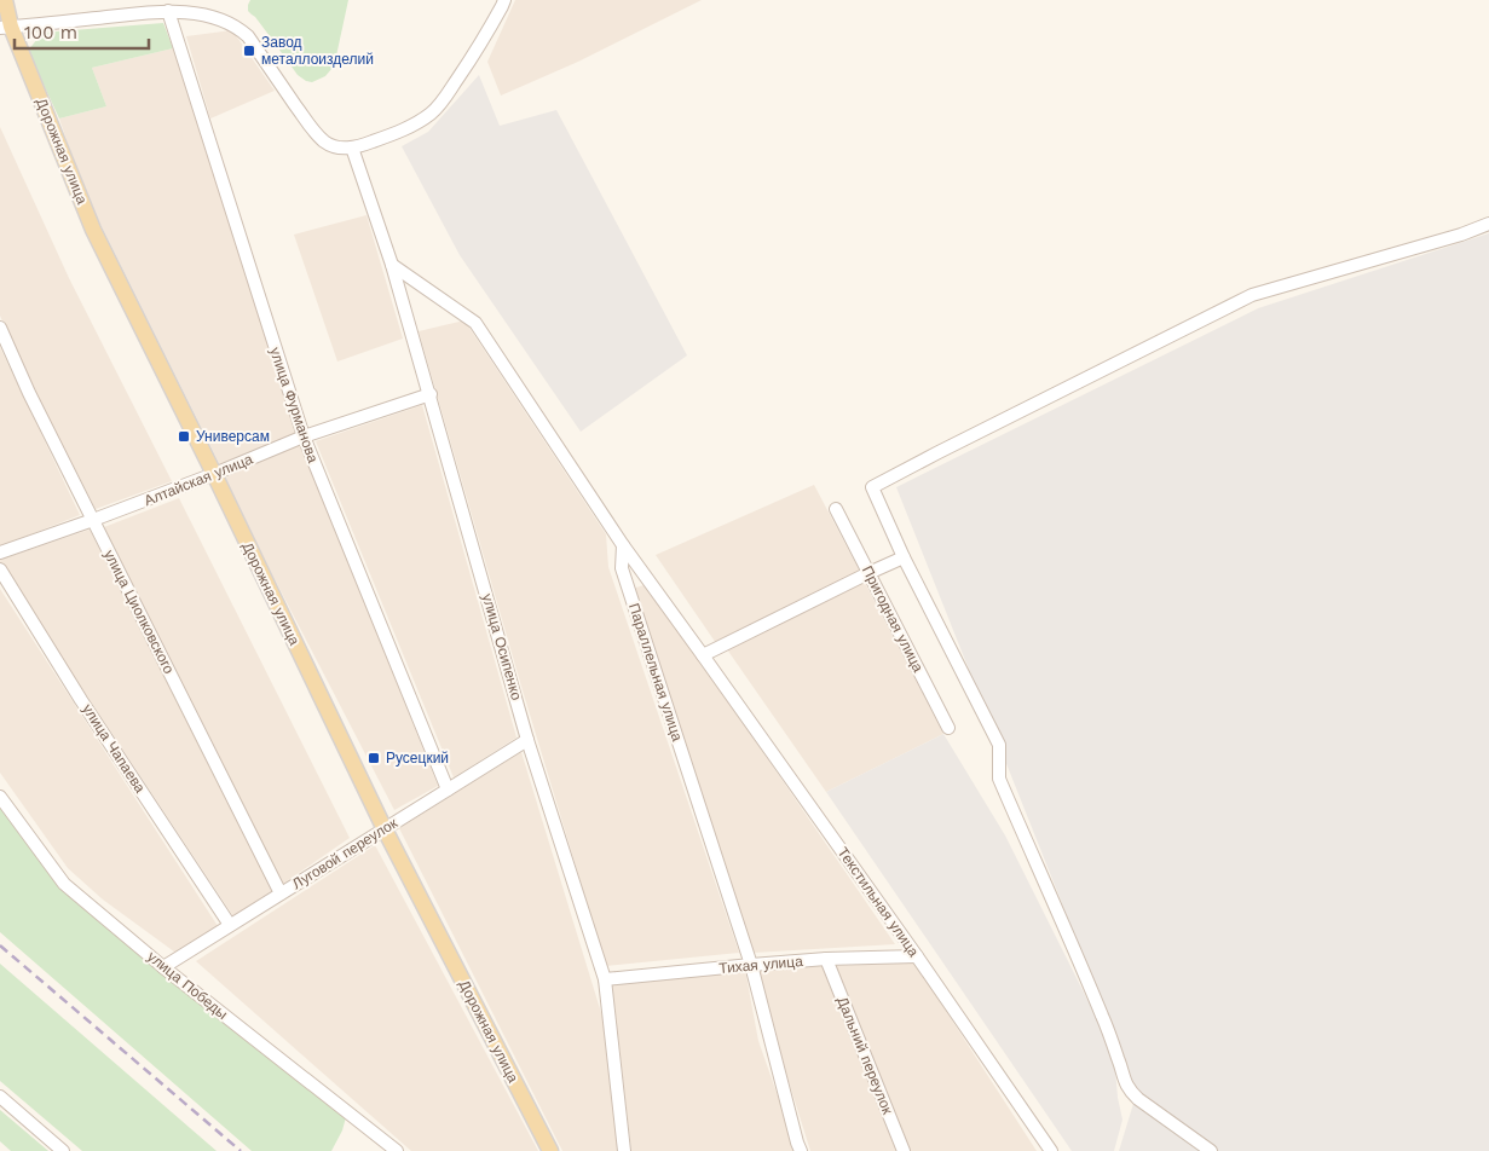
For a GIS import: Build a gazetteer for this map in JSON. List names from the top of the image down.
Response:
{
  "streets": {
    "main road": ["Дорожная улица"],
    "street": [
      "улица Фурманова",
      "Алтайская улица",
      "улица Циолковского",
      "Пригодная улица",
      "улица Осипенко",
      "Параллельная улица",
      "улица Чапаева",
      "Луговой переулок",
      "Текстильная улица",
      "Тихая улица",
      "улица Победы",
      "Дальний переулок"
    ]
  },
  "crossings": [
    ["Дорожная улица", "Алтайская улица"],
    ["Дорожная улица", "Луговой переулок"],
    ["улица Фурманова", "Алтайская улица"],
    ["улица Фурманова", "Луговой переулок"],
    ["Алтайская улица", "улица Циолковского"],
    ["Алтайская улица", "улица Осипенко"],
    ["улица Циолковского", "Луговой переулок"],
    ["улица Осипенко", "Луговой переулок"],
    ["улица Осипенко", "Тихая улица"],
    ["Параллельная улица", "Текстильная улица"],
    ["Параллельная улица", "Тихая улица"],
    ["улица Чапаева", "Луговой переулок"],
    ["Луговой переулок", "улица Победы"],
    ["Текстильная улица", "Тихая улица"],
    ["Тихая улица", "Дальний переулок"]
  ],
  "places": {
    "transit": ["Завод металлоизделий", "Универсам", "Русецкий"]
  },
  "scale_bar": "100 m"
}
